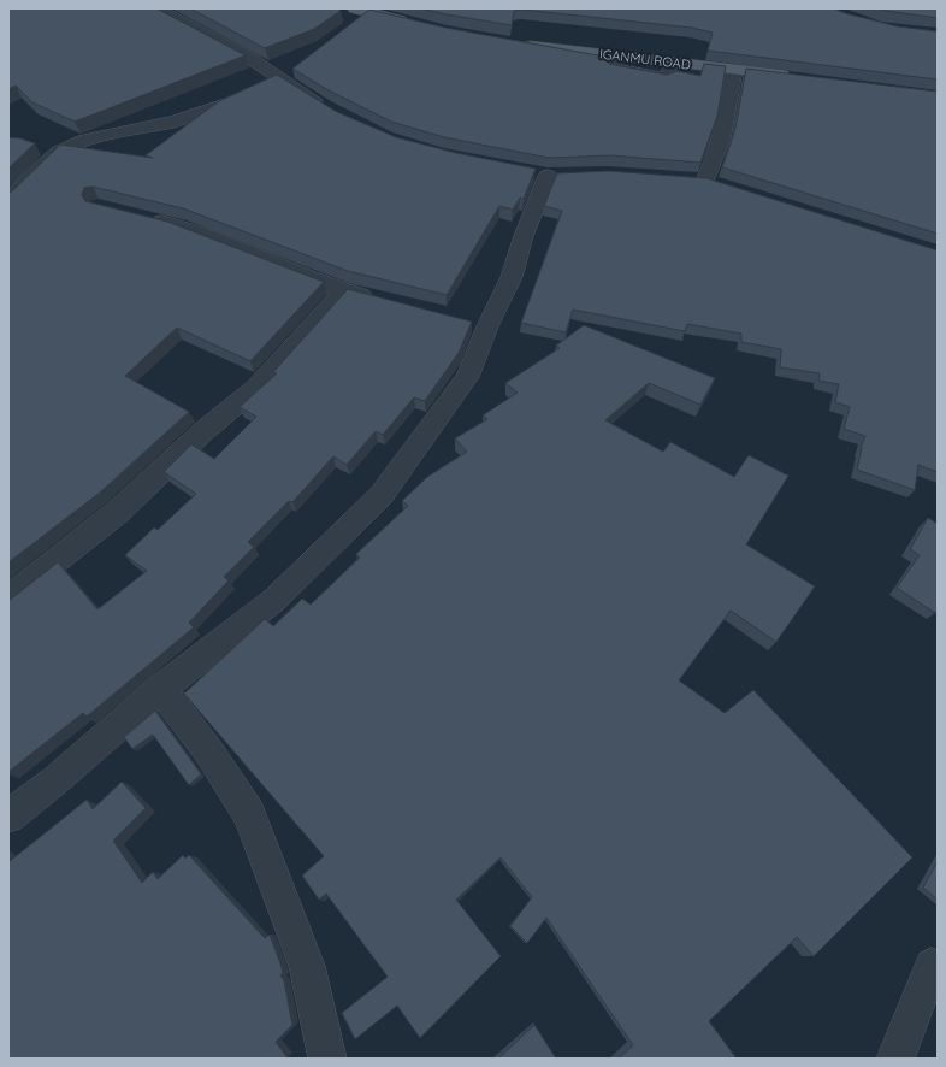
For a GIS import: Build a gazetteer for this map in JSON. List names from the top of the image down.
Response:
{
  "streets": {
    "main road": ["IGANMU ROAD"]
  }
}
